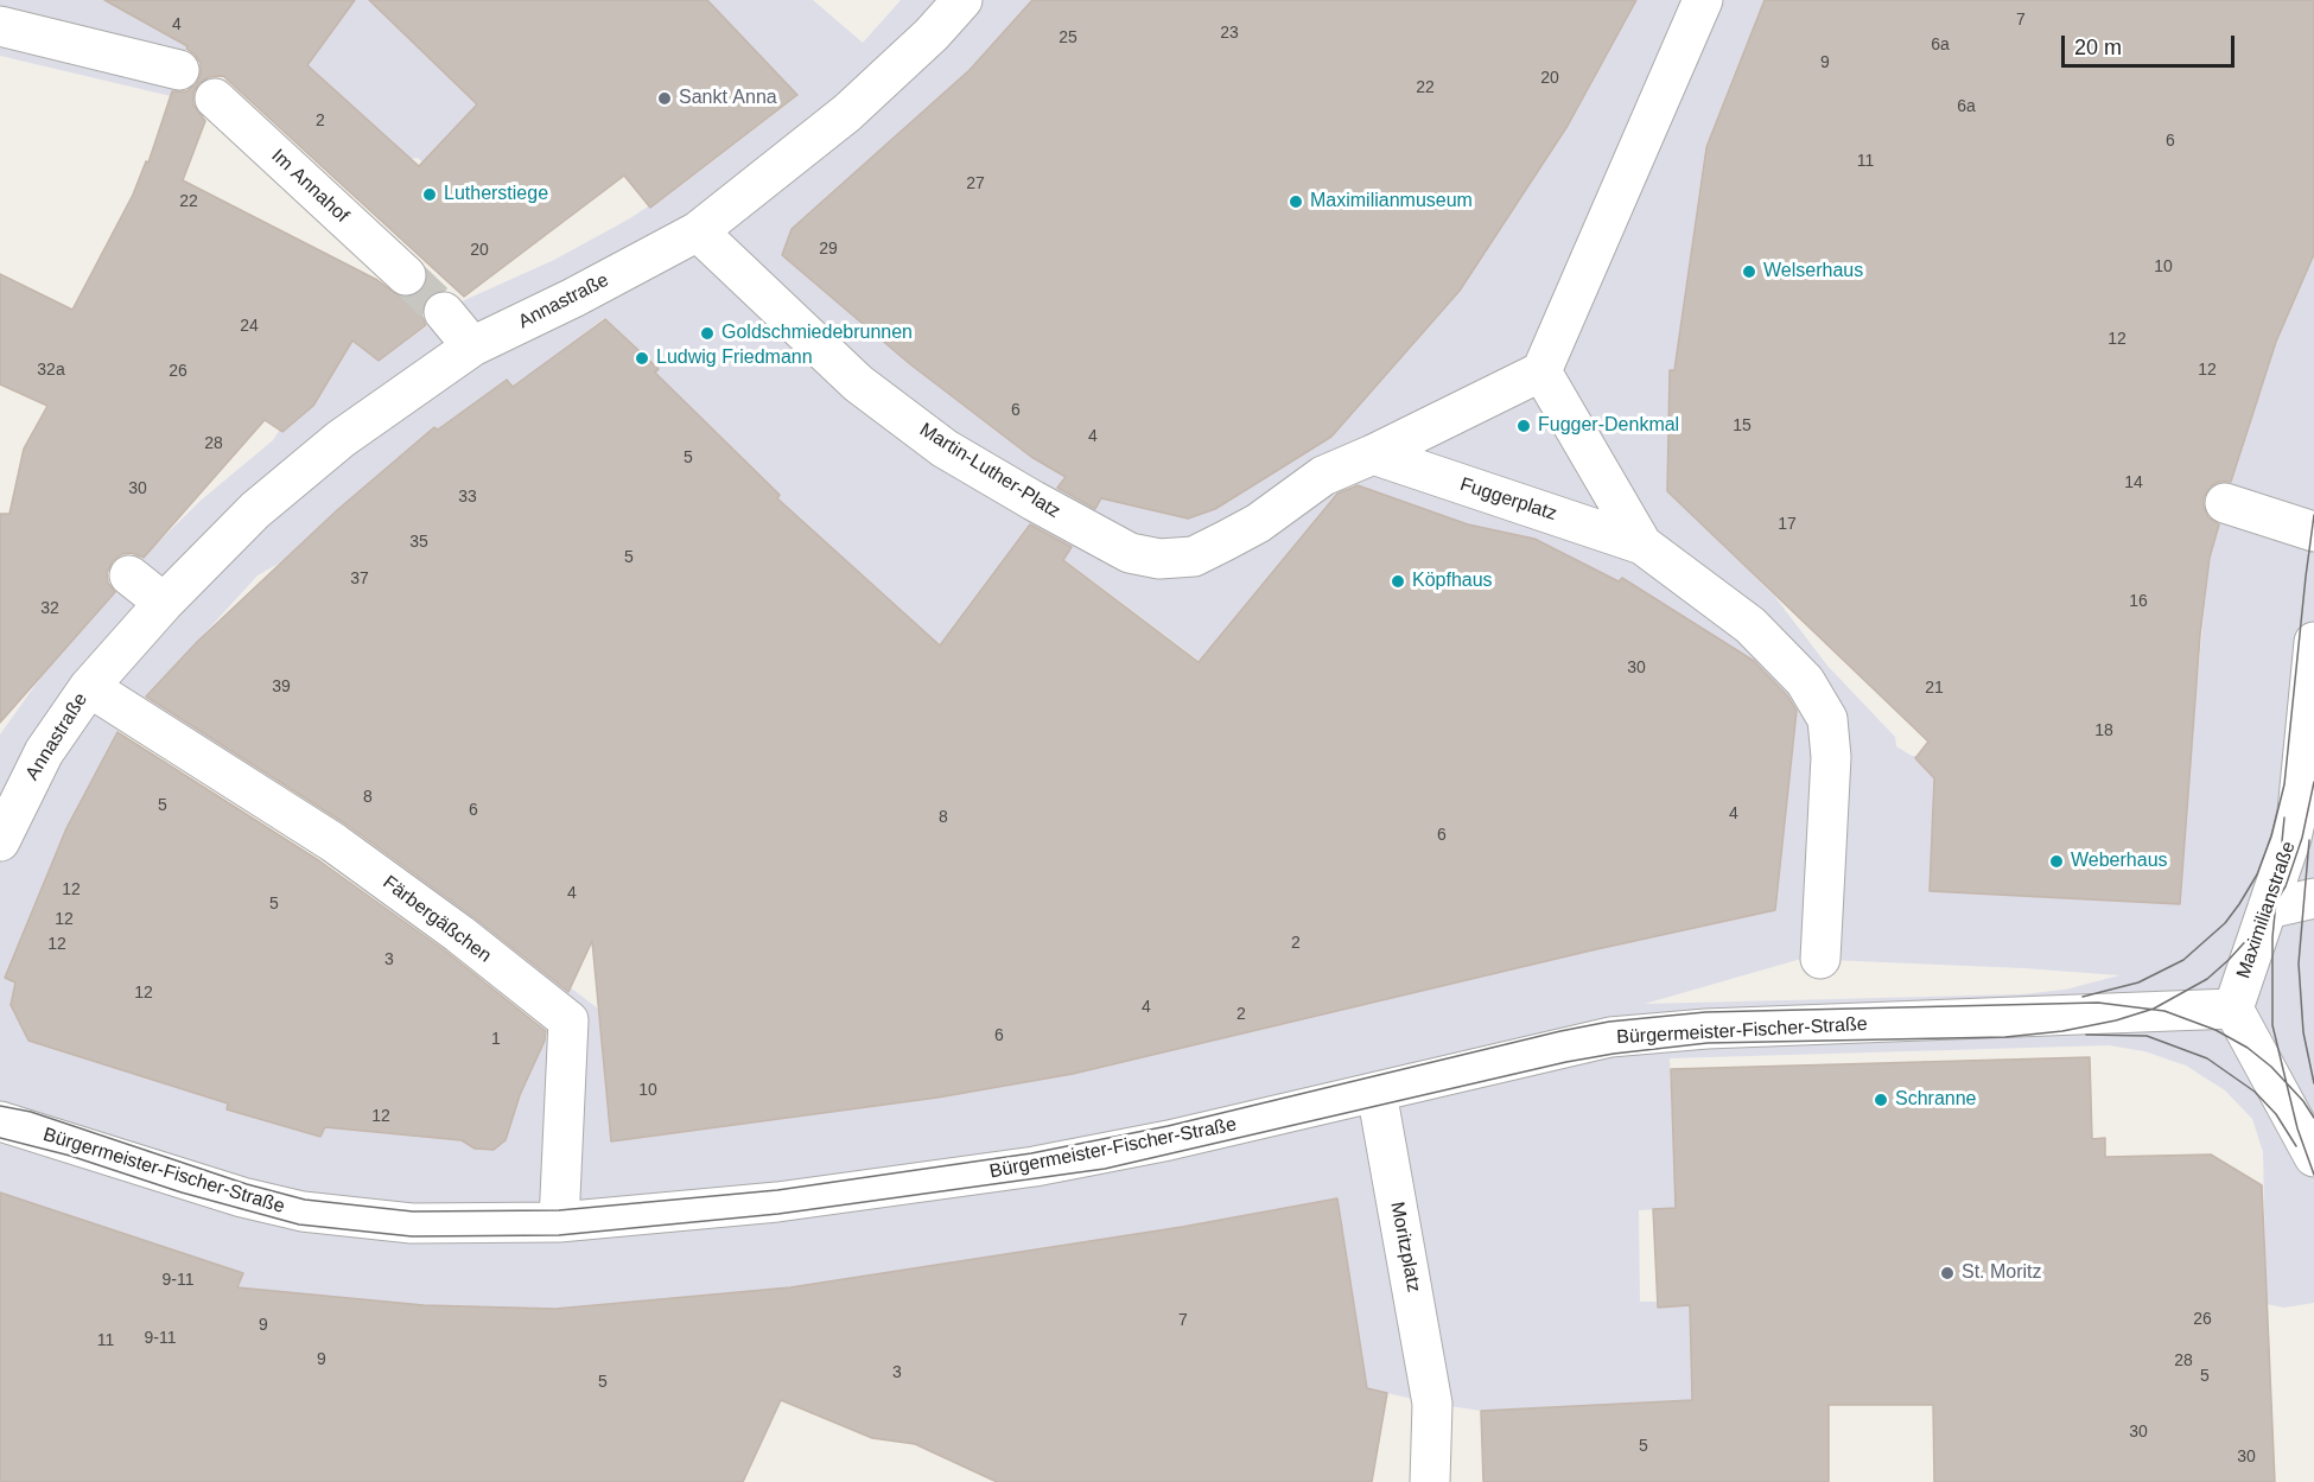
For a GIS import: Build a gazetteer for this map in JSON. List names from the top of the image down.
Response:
{
  "streets": {
    "street": [
      "Im Annahof",
      "Annastraße",
      "Martin-Luther-Platz",
      "Fuggerplatz",
      "Maximilianstraße",
      "Färbergäßchen",
      "Bürgermeister-Fischer-Straße",
      "Moritzplatz"
    ]
  },
  "crossings": [
    ["Annastraße", "Martin-Luther-Platz"],
    ["Annastraße", "Färbergäßchen"],
    ["Martin-Luther-Platz", "Fuggerplatz"],
    ["Maximilianstraße", "Bürgermeister-Fischer-Straße"],
    ["Färbergäßchen", "Bürgermeister-Fischer-Straße"],
    ["Bürgermeister-Fischer-Straße", "Moritzplatz"]
  ],
  "places": [
    "Sankt Anna",
    "Lutherstiege",
    "Maximilianmuseum",
    "Welserhaus",
    "Goldschmiedebrunnen",
    "Ludwig Friedmann",
    "Fugger-Denkmal",
    "Köpfhaus",
    "Weberhaus",
    "Schranne",
    "St. Moritz"
  ],
  "house_numbers": [
    "7",
    "4",
    "23",
    "25",
    "6a",
    "9",
    "20",
    "22",
    "6a",
    "2",
    "6",
    "11",
    "27",
    "22",
    "29",
    "20",
    "10",
    "24",
    "12",
    "32a",
    "12",
    "26",
    "6",
    "15",
    "4",
    "28",
    "5",
    "14",
    "30",
    "33",
    "17",
    "35",
    "5",
    "37",
    "16",
    "32",
    "30",
    "39",
    "21",
    "18",
    "8",
    "5",
    "6",
    "4",
    "8",
    "6",
    "12",
    "4",
    "5",
    "12",
    "2",
    "12",
    "3",
    "12",
    "4",
    "2",
    "6",
    "1",
    "10",
    "12",
    "9-11",
    "26",
    "7",
    "9",
    "9-11",
    "11",
    "9",
    "28",
    "3",
    "5",
    "5",
    "30",
    "5",
    "30"
  ],
  "scale_bar": "20 m"
}
